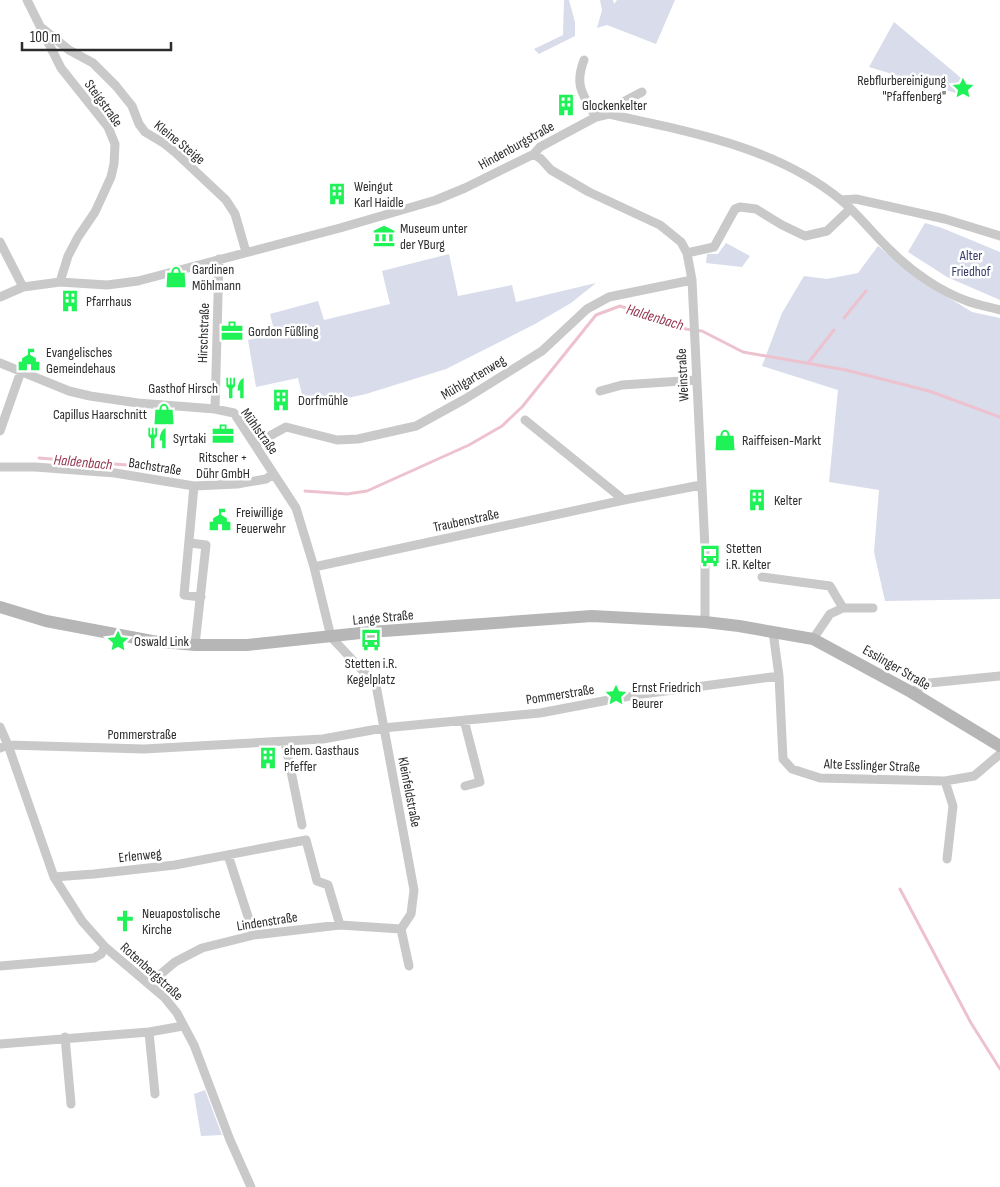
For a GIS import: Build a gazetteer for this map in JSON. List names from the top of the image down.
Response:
{
  "streets": {
    "main road": ["Lange Straße", "Esslinger Straße"],
    "street": [
      "Steigstraße",
      "Kleine Steige",
      "Hindenburgstraße",
      "Hirschstraße",
      "Weinstraße",
      "Mühlgartenweg",
      "Mühlstraße",
      "Bachstraße",
      "Traubenstraße",
      "Pommerstraße",
      "Alte Esslinger Straße",
      "Kleinfeldstraße",
      "Erlenweg",
      "Lindenstraße",
      "Rotenbergstraße"
    ]
  },
  "crossings": [
    ["Steigstraße", "Kleine Steige"],
    ["Steigstraße", "Hindenburgstraße"],
    ["Kleine Steige", "Hindenburgstraße"],
    ["Hindenburgstraße", "Hirschstraße"],
    ["Hirschstraße", "Mühlstraße"],
    ["Weinstraße", "Mühlgartenweg"],
    ["Weinstraße", "Traubenstraße"],
    ["Weinstraße", "Lange Straße"],
    ["Mühlgartenweg", "Mühlstraße"],
    ["Mühlstraße", "Bachstraße"],
    ["Mühlstraße", "Traubenstraße"],
    ["Mühlstraße", "Lange Straße"],
    ["Mühlstraße", "Kleinfeldstraße"],
    ["Lange Straße", "Esslinger Straße"],
    ["Lange Straße", "Alte Esslinger Straße"],
    ["Lange Straße", "Kleinfeldstraße"],
    ["Esslinger Straße", "Alte Esslinger Straße"],
    ["Pommerstraße", "Alte Esslinger Straße"],
    ["Pommerstraße", "Kleinfeldstraße"],
    ["Pommerstraße", "Rotenbergstraße"],
    ["Kleinfeldstraße", "Lindenstraße"],
    ["Erlenweg", "Lindenstraße"],
    ["Erlenweg", "Rotenbergstraße"],
    ["Lindenstraße", "Rotenbergstraße"]
  ],
  "water": ["Haldenbach"],
  "parks": ["Alter Friedhof"],
  "places": {
    "place": ["Rebflurbereinigung \"Pfaffenberg\"", "Oswald Link", "Ernst Friedrich Beurer"],
    "building": [
      "Glockenkelter",
      "Weingut Karl Haidle",
      "Pfarrhaus",
      "Dorfmühle",
      "Kelter",
      "ehem. Gasthaus Pfeffer"
    ],
    "museum": ["Museum unter der YBurg"],
    "shop": ["Gardinen Möhlmann", "Capillus Haarschnitt", "Raiffeisen-Markt"],
    "office": ["Gordon Füßling", "Ritscher + Dühr GmbH"],
    "public building": ["Evangelisches Gemeindehaus", "Freiwillige Feuerwehr"],
    "restaurant": ["Gasthof Hirsch", "Syrtaki"],
    "bus stop": ["Stetten i.R. Kelter", "Stetten i.R. Kegelplatz"],
    "church": ["Neuapostolische Kirche"]
  },
  "scale_bar": "100 m"
}
